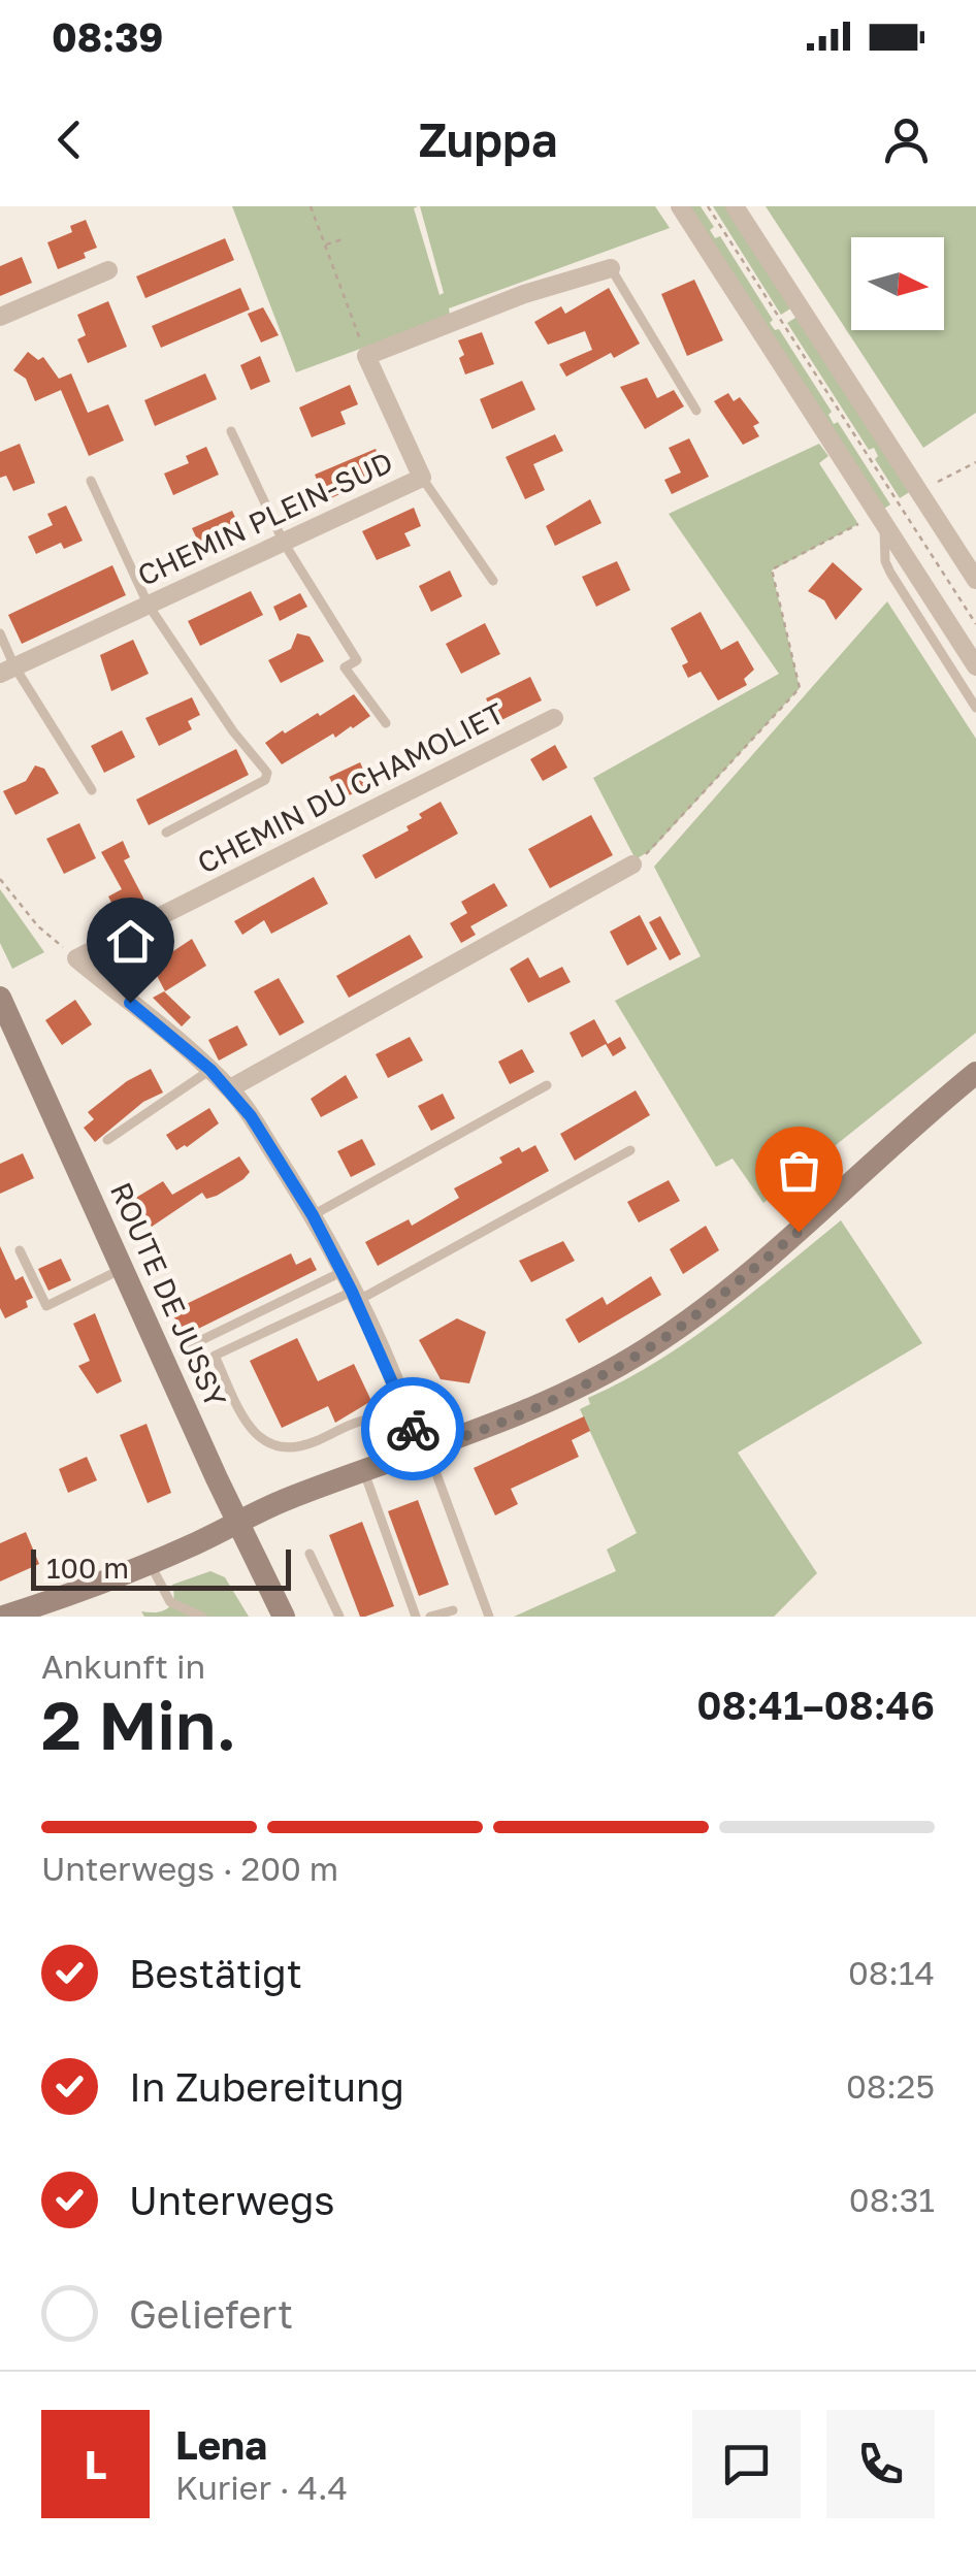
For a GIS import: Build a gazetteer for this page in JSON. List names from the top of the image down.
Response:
{
  "streets": {
    "main road": ["ROUTE DE JUSSY"],
    "street": ["CHEMIN PLEIN-SUD", "CHEMIN DU CHAMOLIET"]
  },
  "scale_bar": "100 m",
  "north": "right",
  "page": {
    "status": "08:39",
    "header": "Zuppa",
    "scale": "100 m",
    "heading": ["2 Min.", "Ankunft in", "08:41–08:46"],
    "panel": ["Lena", "Kurier · 4.4"],
    "bar": "Unterwegs · 200 m",
    "list": [
      ["Bestätigt", "08:14"],
      ["In Zubereitung", "08:25"],
      ["Unterwegs", "08:31"],
      "Geliefert"
    ],
    "round": "L"
  }
}
